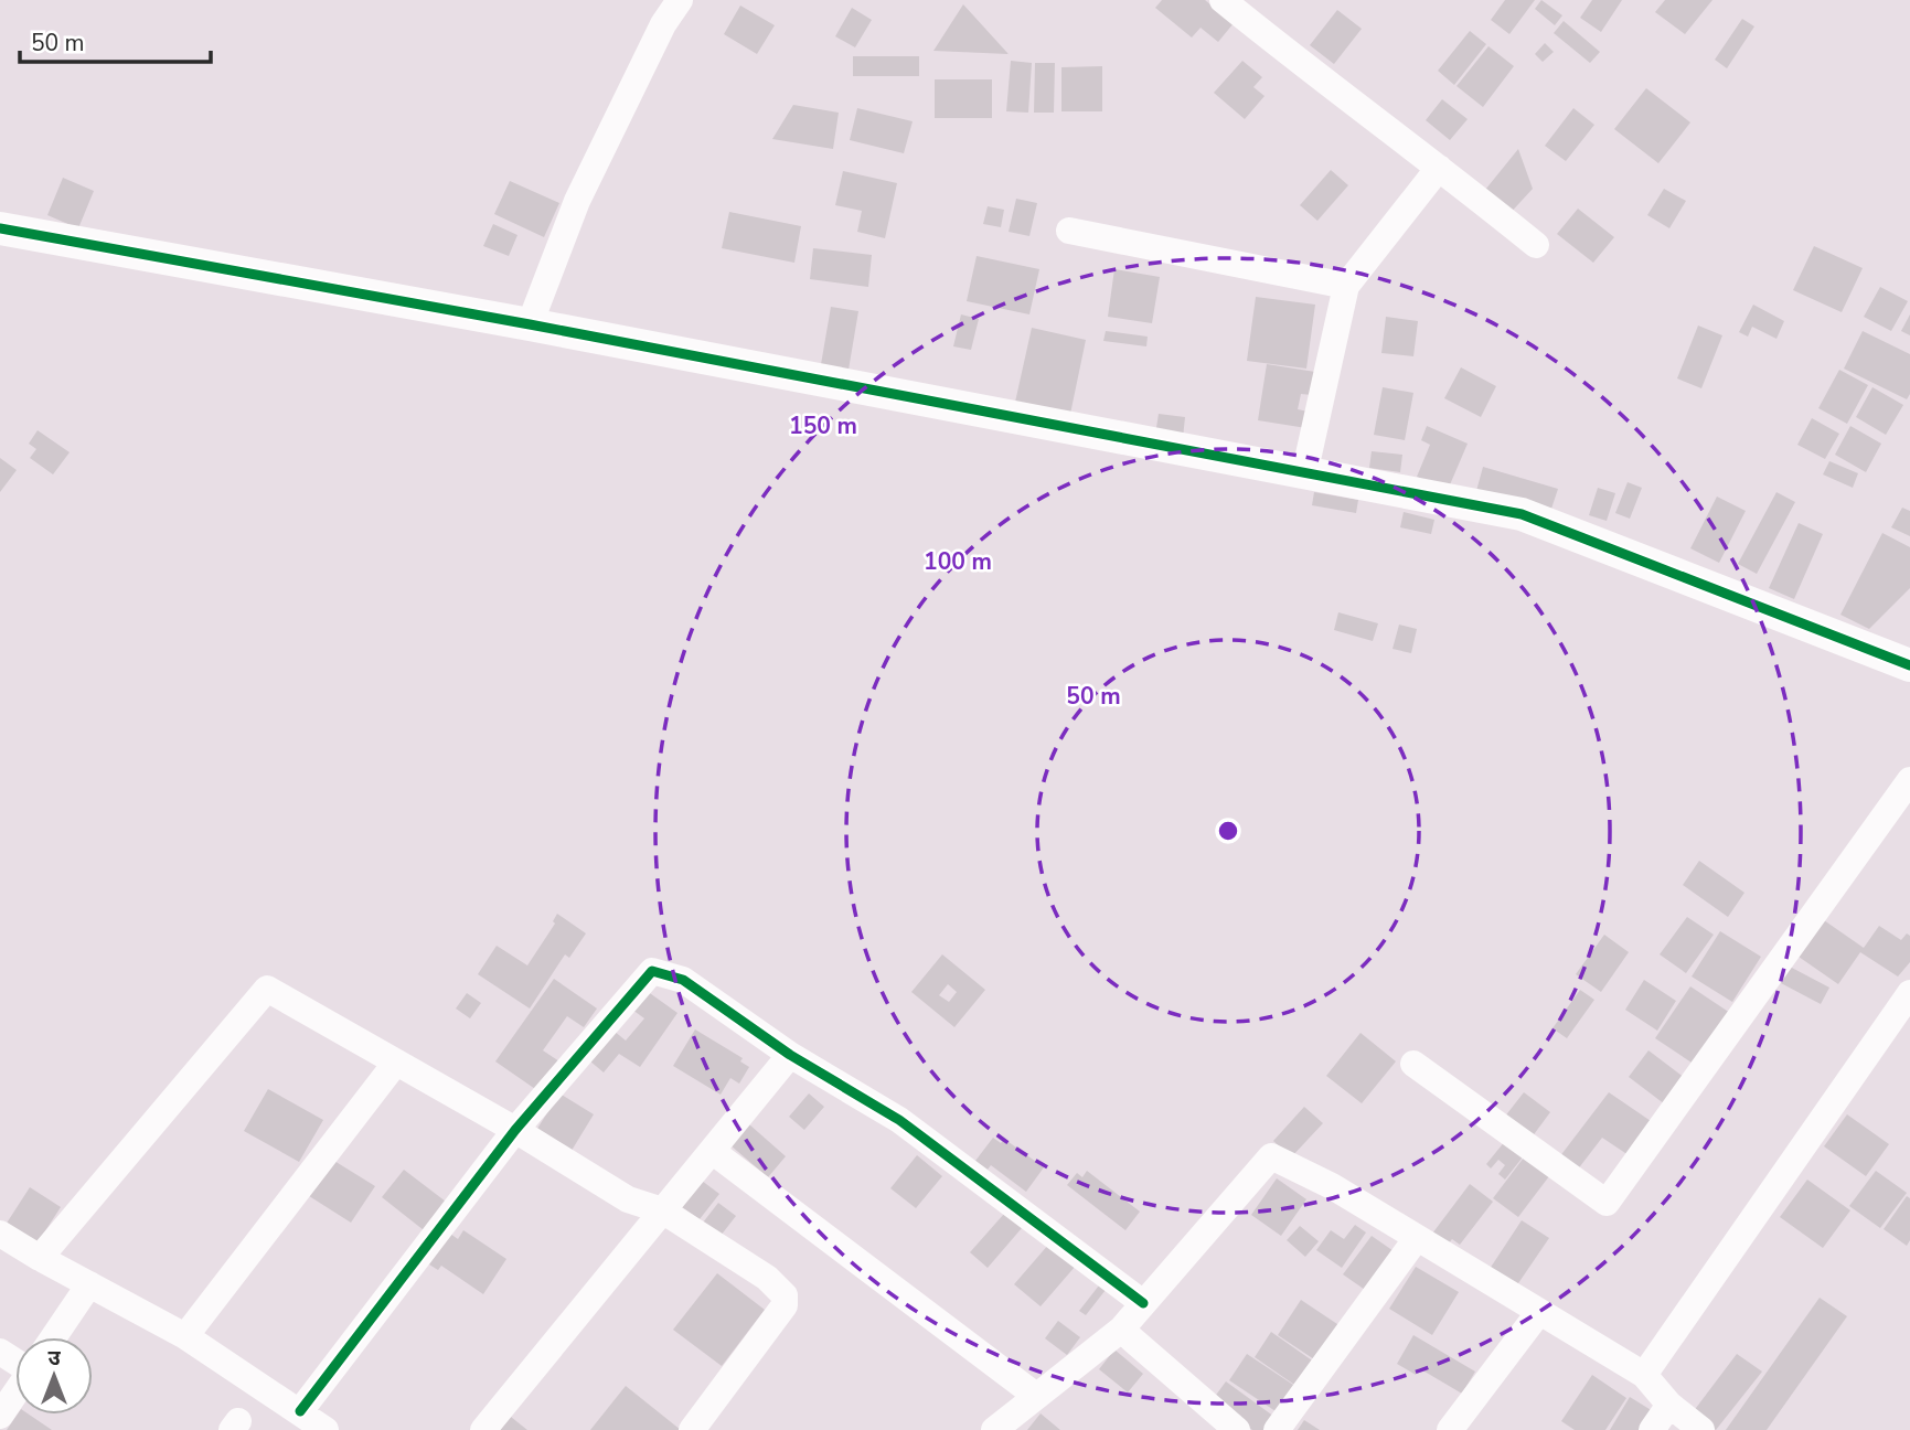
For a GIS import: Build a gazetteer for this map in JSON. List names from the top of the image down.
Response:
{
  "scale_bar": "50 m",
  "north": "top",
  "rings": ["150 m", "100 m", "50 m"]
}
